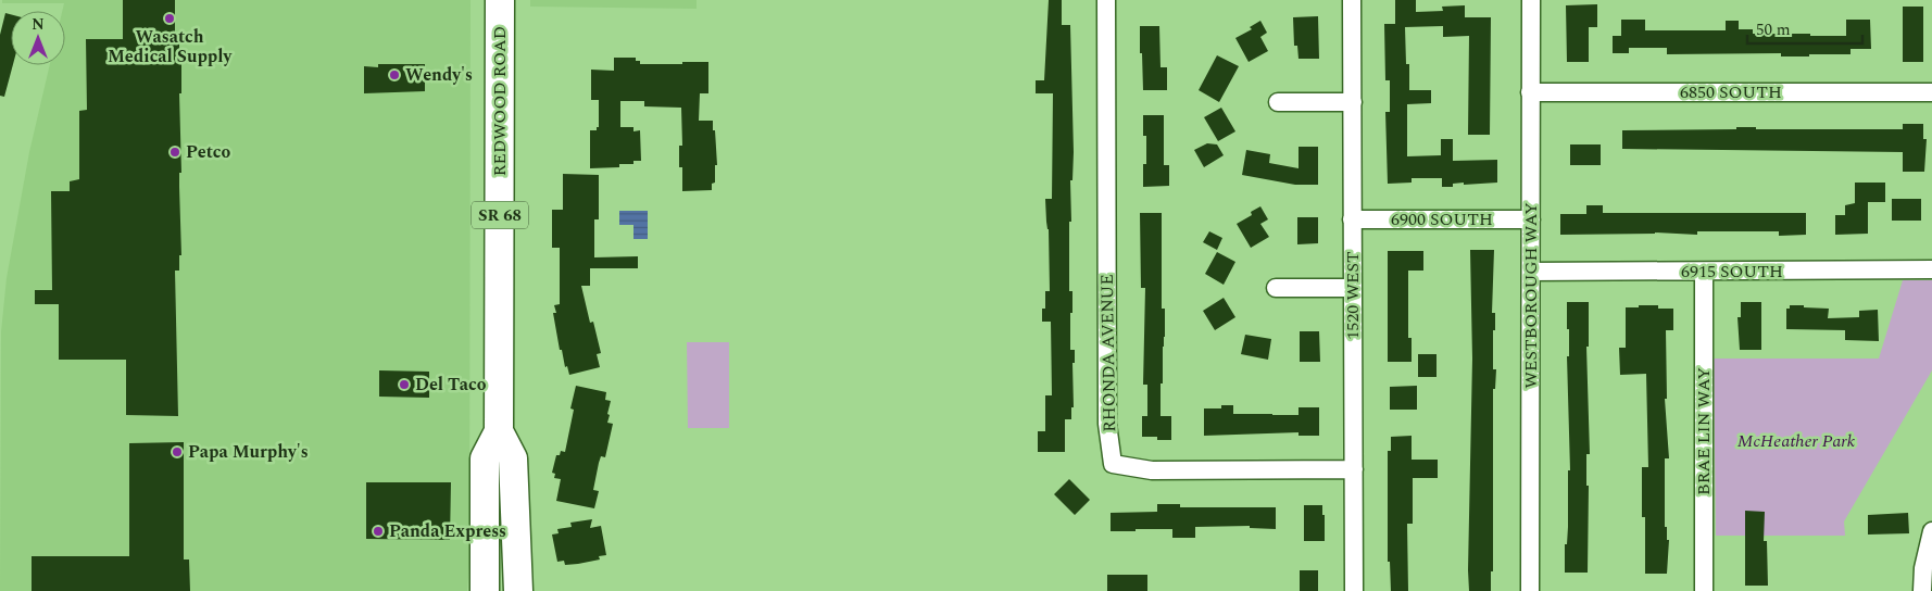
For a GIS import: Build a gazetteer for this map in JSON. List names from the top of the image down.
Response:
{
  "streets": {
    "main road": ["REDWOOD ROAD", "SR 68"],
    "street": [
      "6850 SOUTH",
      "6900 SOUTH",
      "6915 SOUTH",
      "1520 WEST",
      "WESTBOROUGH WAY",
      "RHONDA AVENUE",
      "BRAE LIN WAY"
    ]
  },
  "crossings": [
    ["6850 SOUTH", "WESTBOROUGH WAY"],
    ["6900 SOUTH", "1520 WEST"],
    ["6900 SOUTH", "WESTBOROUGH WAY"],
    ["6915 SOUTH", "WESTBOROUGH WAY"],
    ["6915 SOUTH", "BRAE LIN WAY"],
    ["1520 WEST", "RHONDA AVENUE"]
  ],
  "parks": ["McHeather Park"],
  "places": [
    "Wasatch Medical Supply",
    "Wendy's",
    "Petco",
    "Del Taco",
    "Papa Murphy's",
    "Panda Express"
  ],
  "scale_bar": "50 m",
  "north": "top"
}
